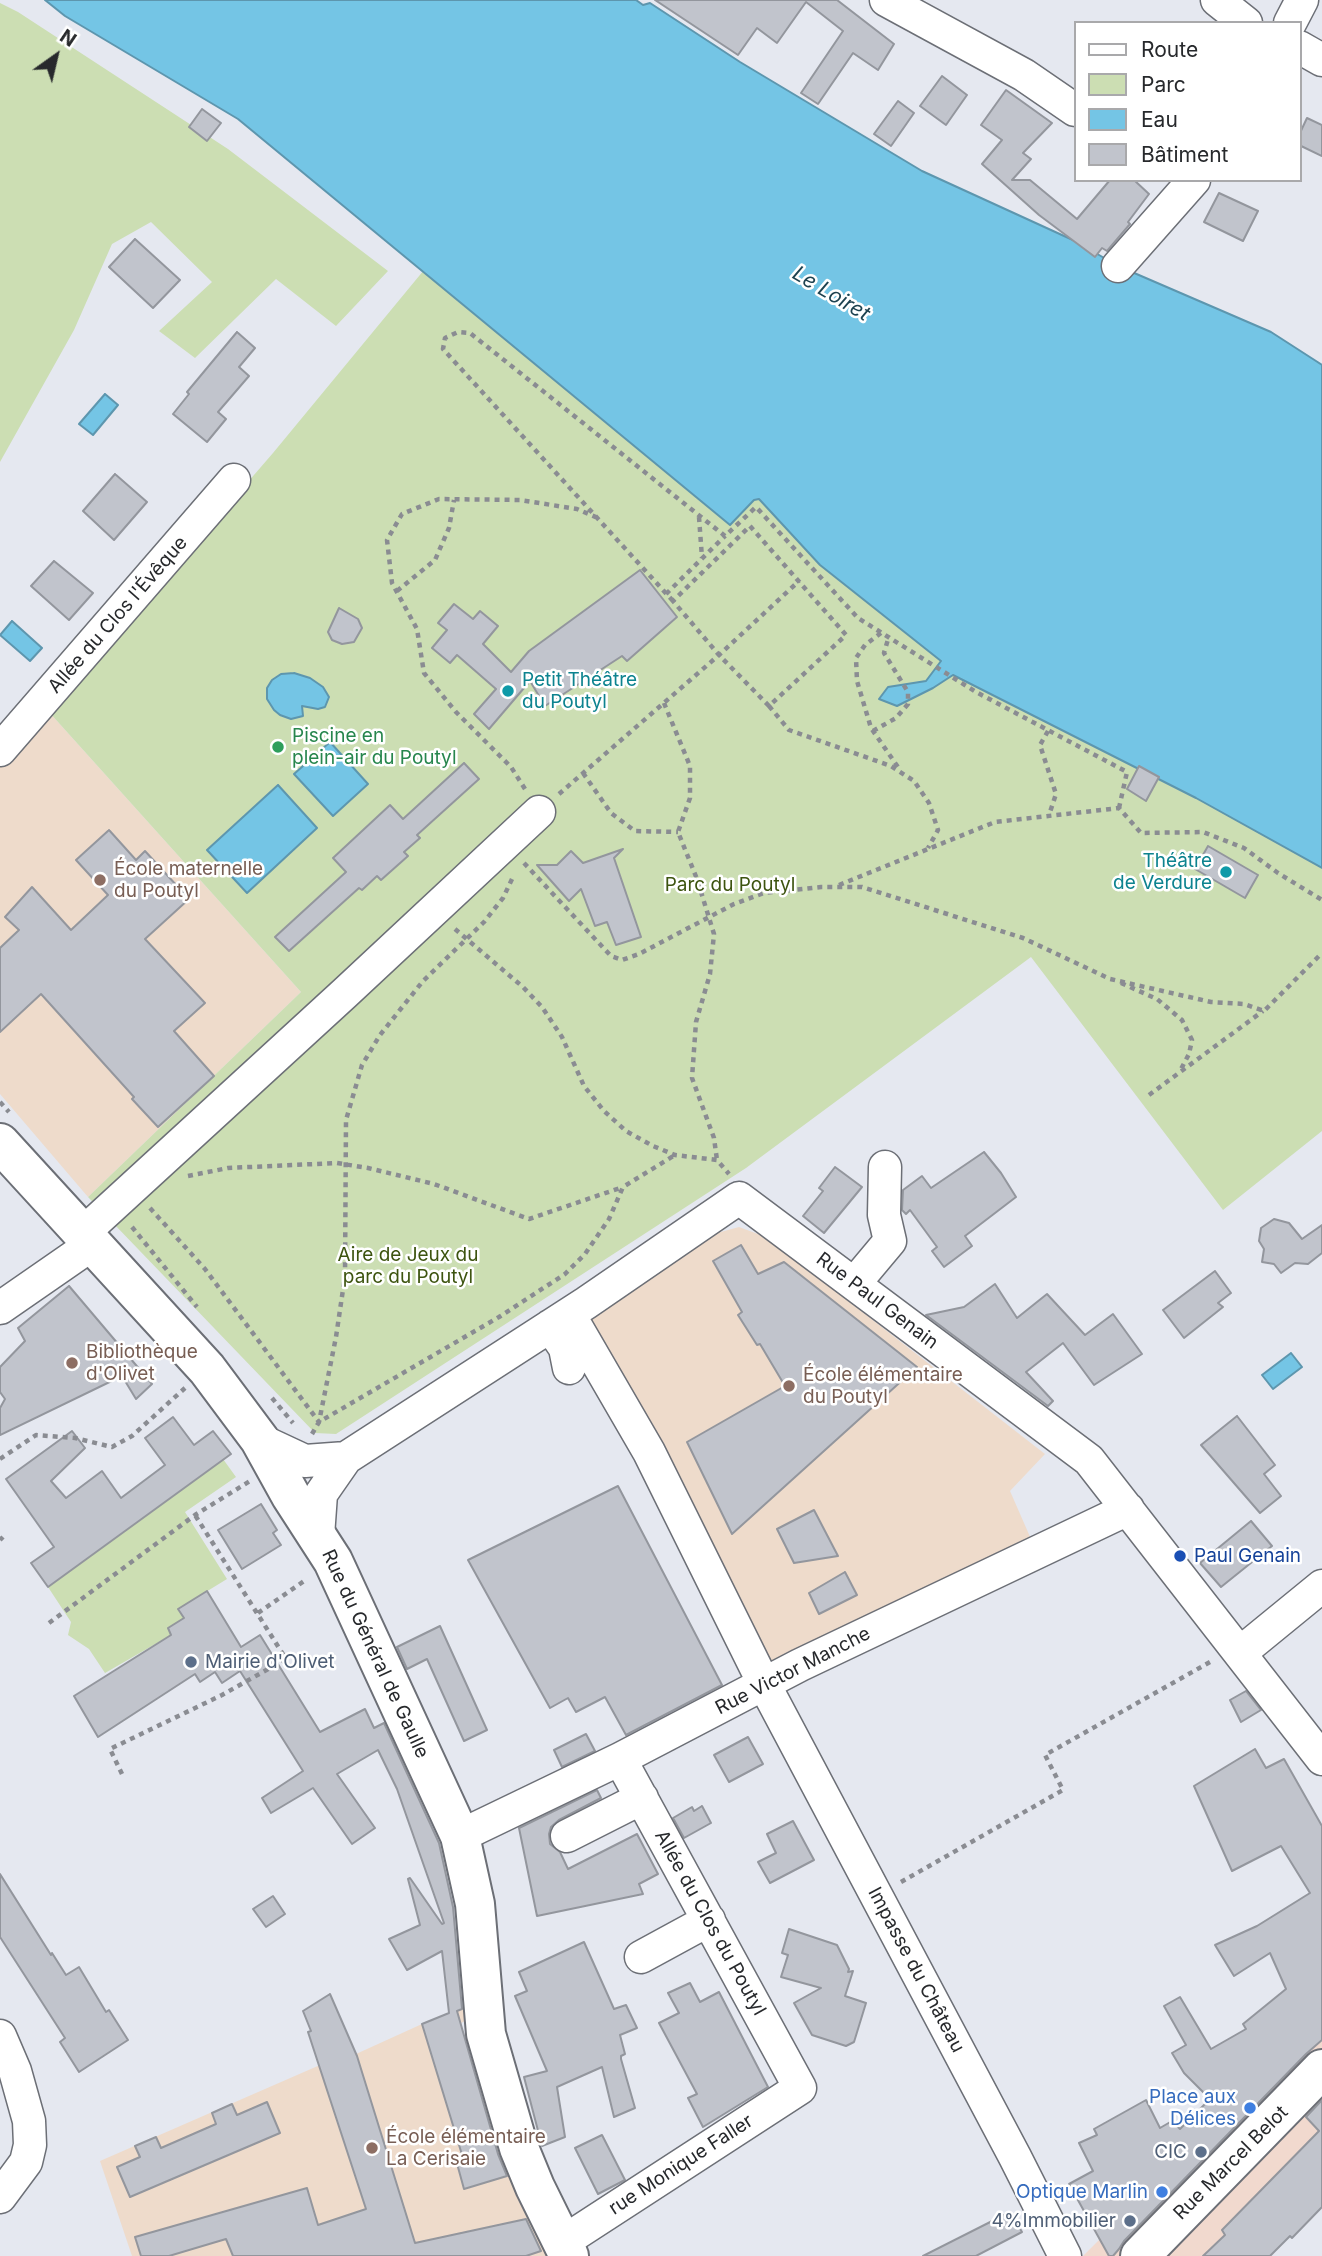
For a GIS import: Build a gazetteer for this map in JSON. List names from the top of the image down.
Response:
{
  "streets": {
    "main road": ["Rue du Général de Gaulle", "Rue Marcel Belot"],
    "street": [
      "Allée du Clos l'Évêque",
      "Rue Paul Genain",
      "Rue Victor Manche",
      "Allée du Clos du Poutyl",
      "Impasse du Château",
      "rue Monique Faller"
    ]
  },
  "crossings": [
    ["Rue Paul Genain", "Rue Victor Manche"],
    ["Rue du Général de Gaulle", "Rue Victor Manche"],
    ["Rue du Général de Gaulle", "rue Monique Faller"],
    ["Rue Victor Manche", "Allée du Clos du Poutyl"],
    ["Rue Victor Manche", "Impasse du Château"],
    ["Allée du Clos du Poutyl", "rue Monique Faller"]
  ],
  "water": ["Le Loiret"],
  "parks": ["Parc du Poutyl", "Aire de Jeux du parc du Poutyl"],
  "places": [
    "Petit Théâtre du Poutyl",
    "Piscine en plein-air du Poutyl",
    "Théâtre de Verdure",
    "École maternelle du Poutyl",
    "Bibliothèque d'Olivet",
    "École élémentaire du Poutyl",
    "Paul Genain",
    "Mairie d'Olivet",
    "Place aux Délices",
    "École élémentaire La Cerisaie",
    "CIC",
    "Optique Marlin",
    "4%Immobilier"
  ],
  "legend": [
    "Route",
    "Parc",
    "Eau",
    "Bâtiment"
  ],
  "north": "top right"
}
